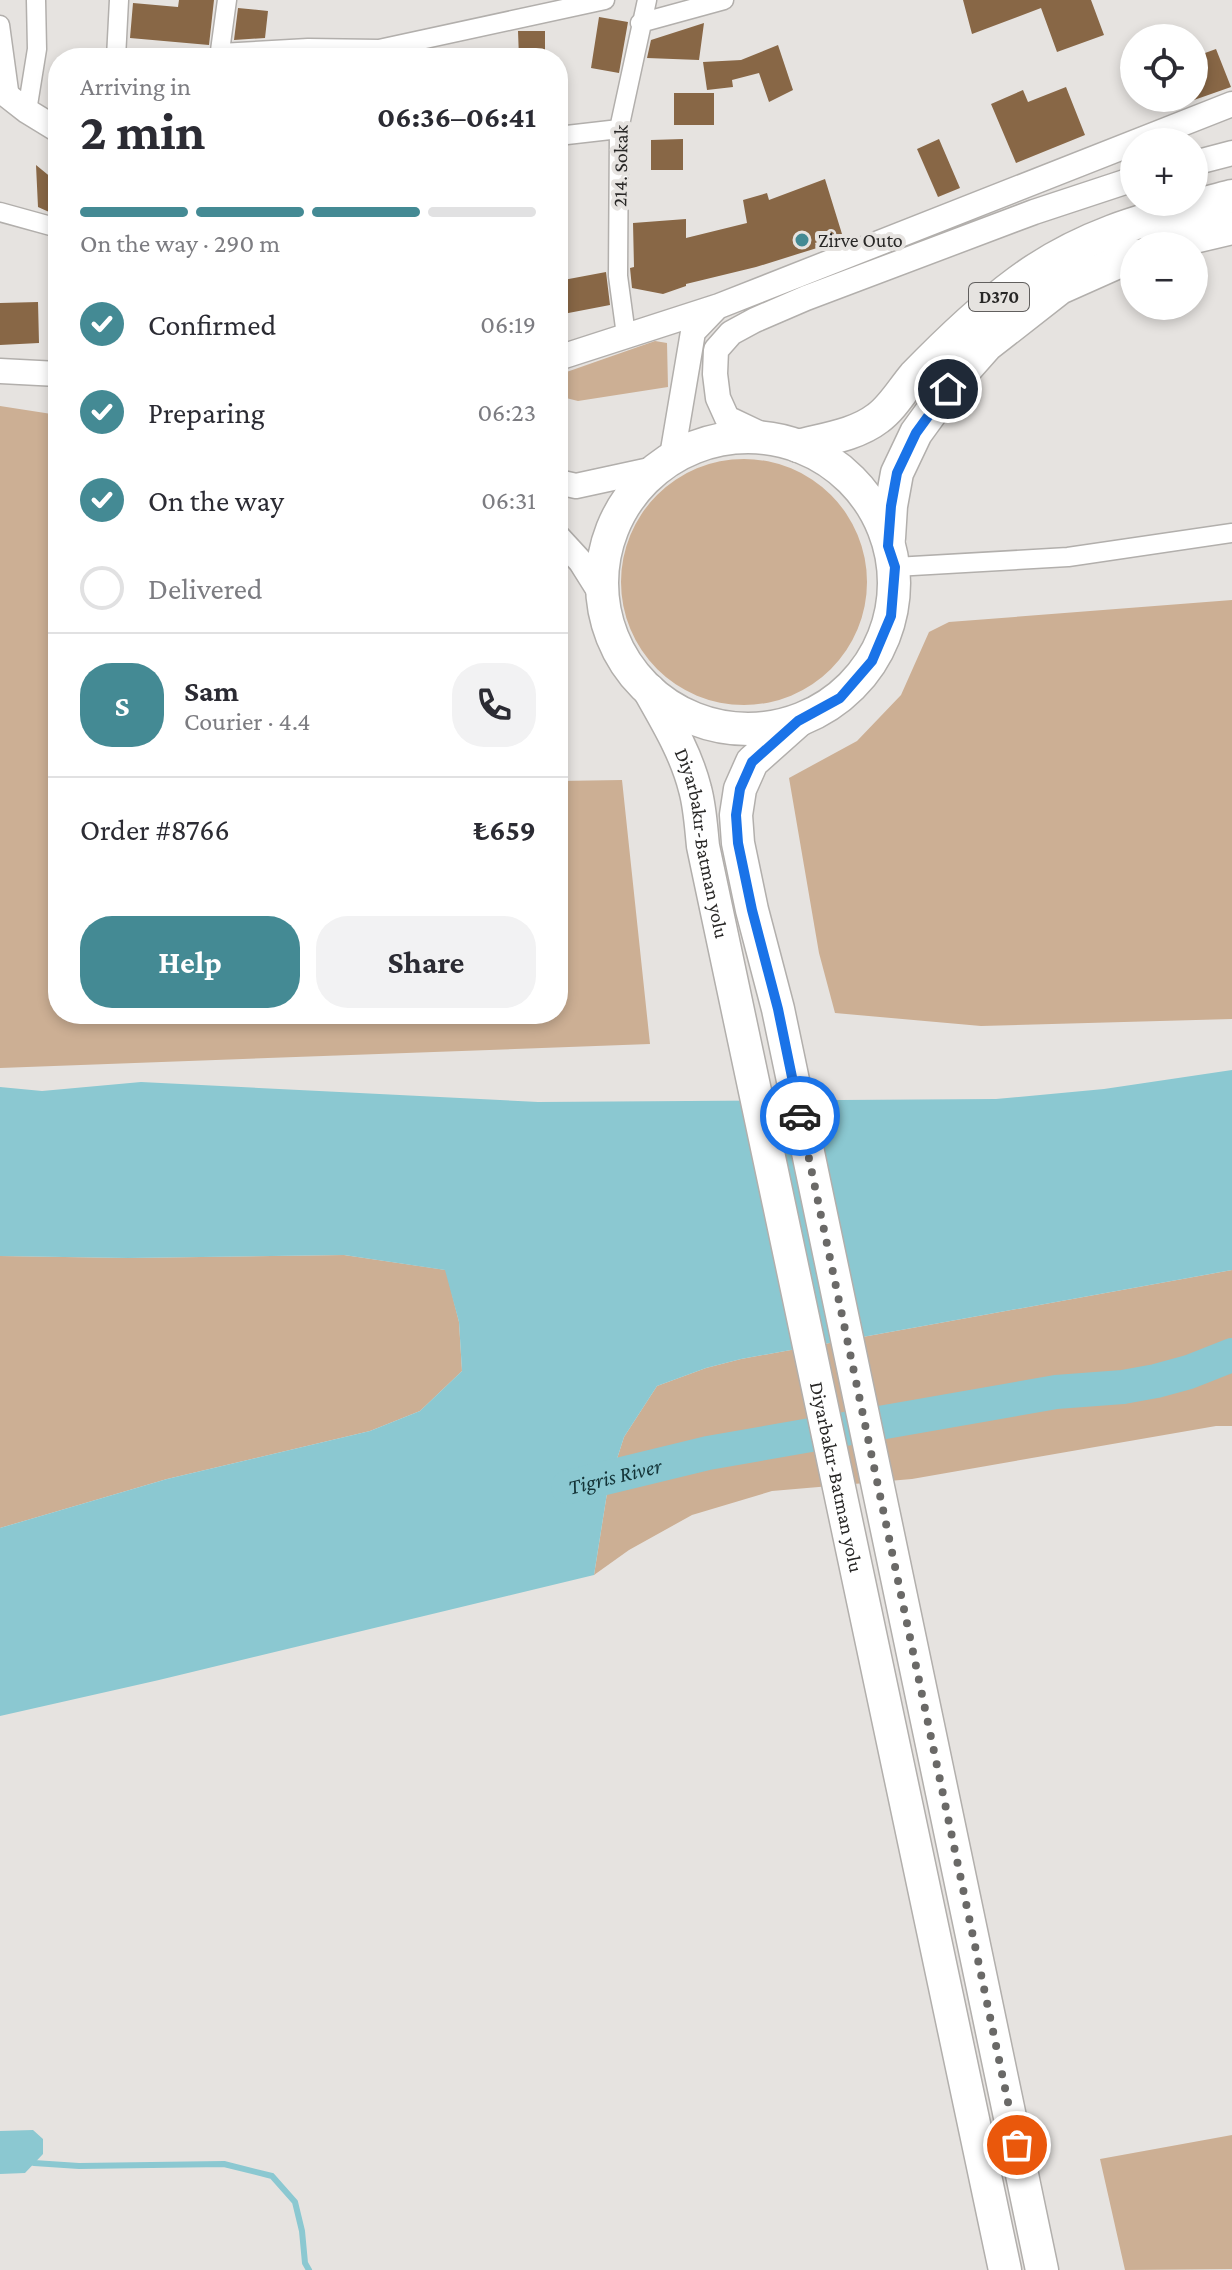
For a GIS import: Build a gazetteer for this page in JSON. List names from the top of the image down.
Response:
{
  "streets": {
    "highway": ["D370", "Diyarbakır-Batman yolu"],
    "street": ["214. Sokak"]
  },
  "water": ["Tigris River"],
  "places": ["Zirve Outo"],
  "page": {
    "map_buttons": ["+", "−"],
    "heading": ["2 min", "Arriving in", "06:36–06:41"],
    "panel": [
      "Sam",
      "Courier · 4.4",
      "Order #8766",
      "₺659"
    ],
    "bar": "On the way · 290 m",
    "list": [
      ["Confirmed", "06:19"],
      ["Preparing", "06:23"],
      ["On the way", "06:31"],
      "Delivered"
    ],
    "round": "S",
    "buttons": ["Help", "Share"]
  }
}
